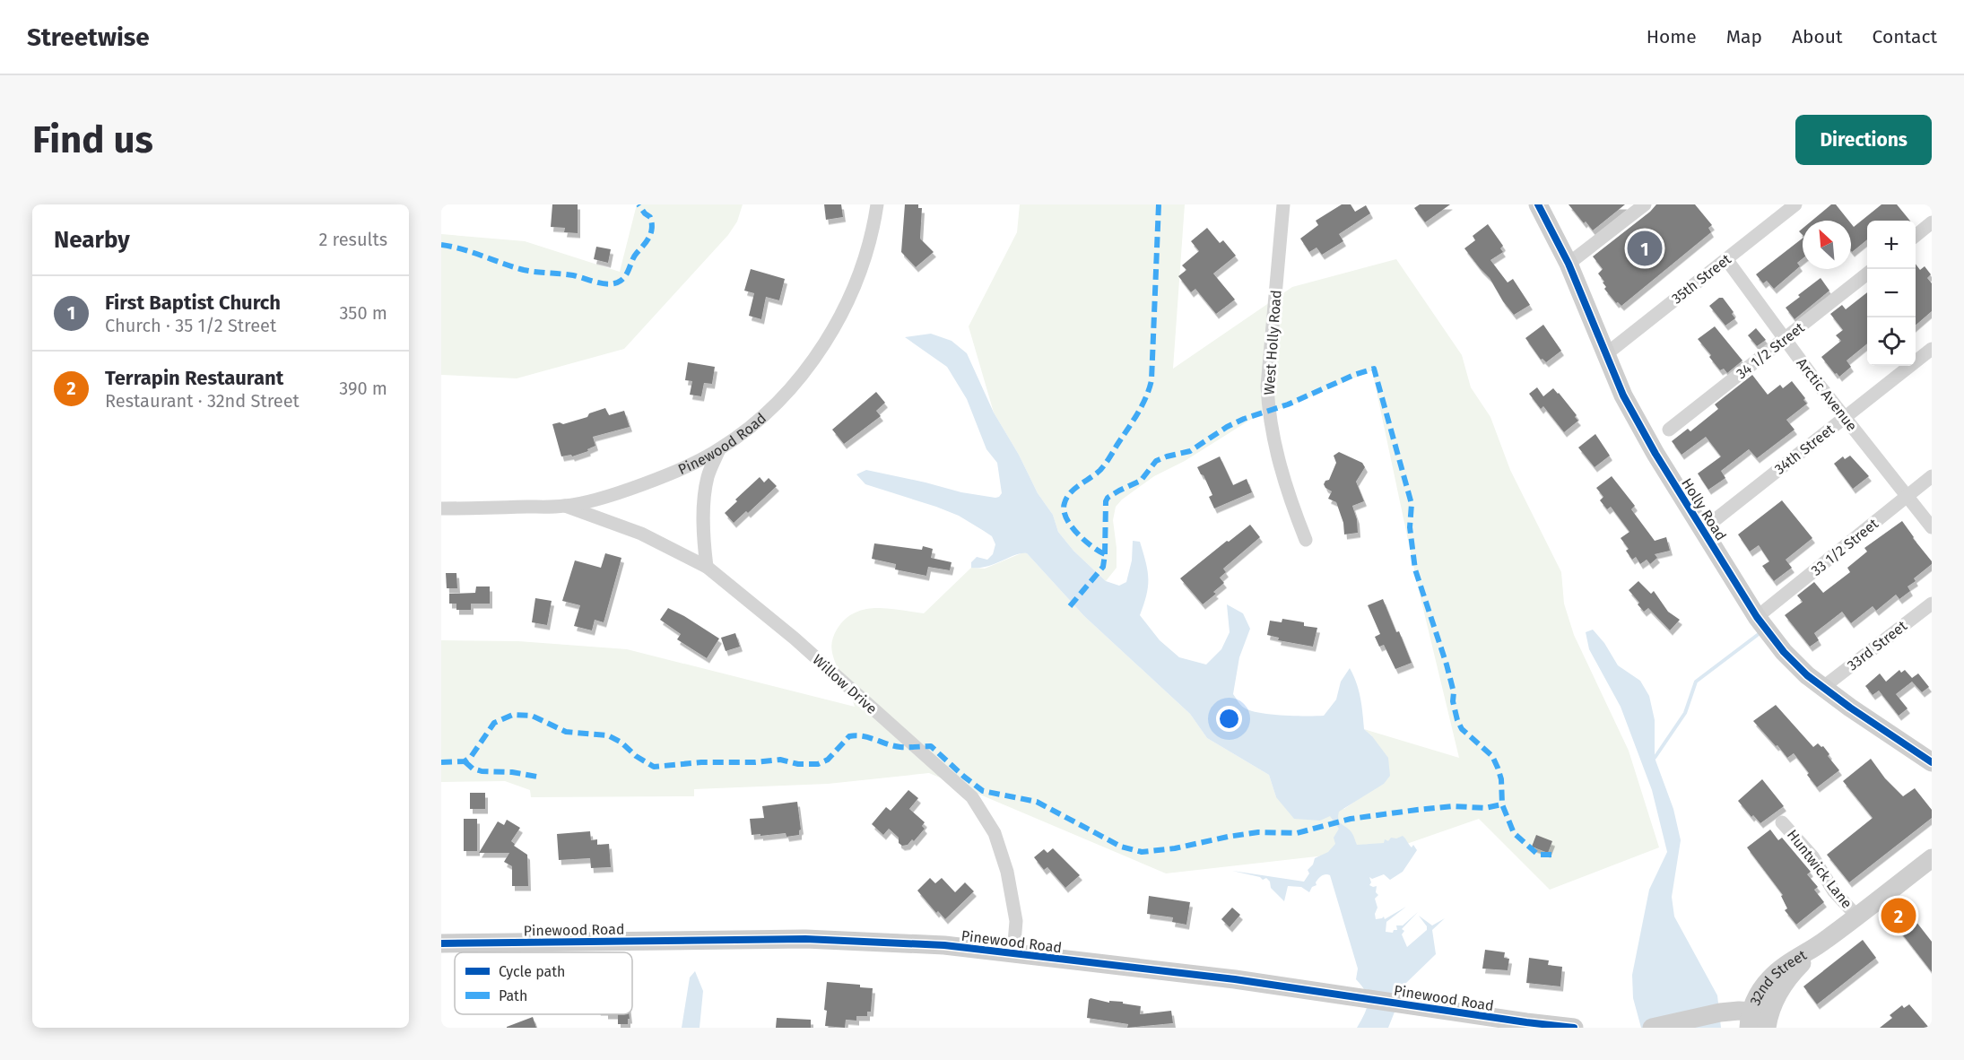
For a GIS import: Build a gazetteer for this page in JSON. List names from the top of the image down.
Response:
{
  "streets": {
    "street": [
      "35th Street",
      "West Holly Road",
      "34 1/2 Street",
      "Arctic Avenue",
      "Pinewood Road",
      "34th Street",
      "Holly Road",
      "33 1/2 Street",
      "33rd Street",
      "Willow Drive",
      "Huntwick Lane",
      "32nd Street"
    ]
  },
  "crossings": [
    ["35th Street", "Arctic Avenue"],
    ["35th Street", "Holly Road"],
    ["34 1/2 Street", "Arctic Avenue"],
    ["Arctic Avenue", "34th Street"],
    ["Arctic Avenue", "33 1/2 Street"],
    ["Pinewood Road", "Willow Drive"],
    ["34th Street", "Holly Road"],
    ["Holly Road", "33 1/2 Street"],
    ["Holly Road", "33rd Street"],
    ["Huntwick Lane", "32nd Street"]
  ],
  "legend": ["Cycle path", "Path"],
  "north": "top left",
  "page": {
    "header": "Streetwise",
    "nav": [
      "Home",
      "Map",
      "About",
      "Contact"
    ],
    "buttons": "Directions",
    "title": "Find us",
    "heading": ["Nearby", "2 results"],
    "map_buttons": ["+", "−"],
    "pins": ["1", "2"],
    "list": [
      {
        "mark": "1",
        "name": "First Baptist Church",
        "note": "Church · 35 1/2 Street",
        "value": "350 m"
      },
      {
        "mark": "2",
        "name": "Terrapin Restaurant",
        "note": "Restaurant · 32nd Street",
        "value": "390 m"
      }
    ]
  }
}
